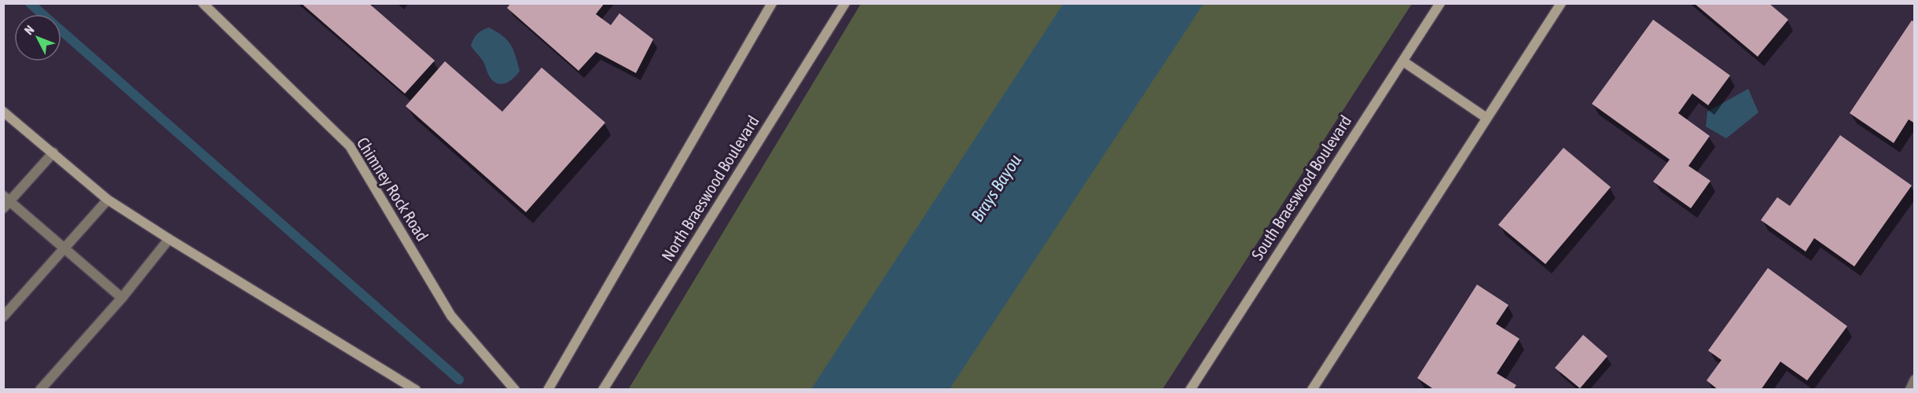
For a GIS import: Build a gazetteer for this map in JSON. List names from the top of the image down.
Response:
{
  "streets": {
    "main road": ["South Braeswood Boulevard", "North Braeswood Boulevard", "Chimney Rock Road"]
  },
  "water": ["Brays Bayou"],
  "north": "top left"
}
